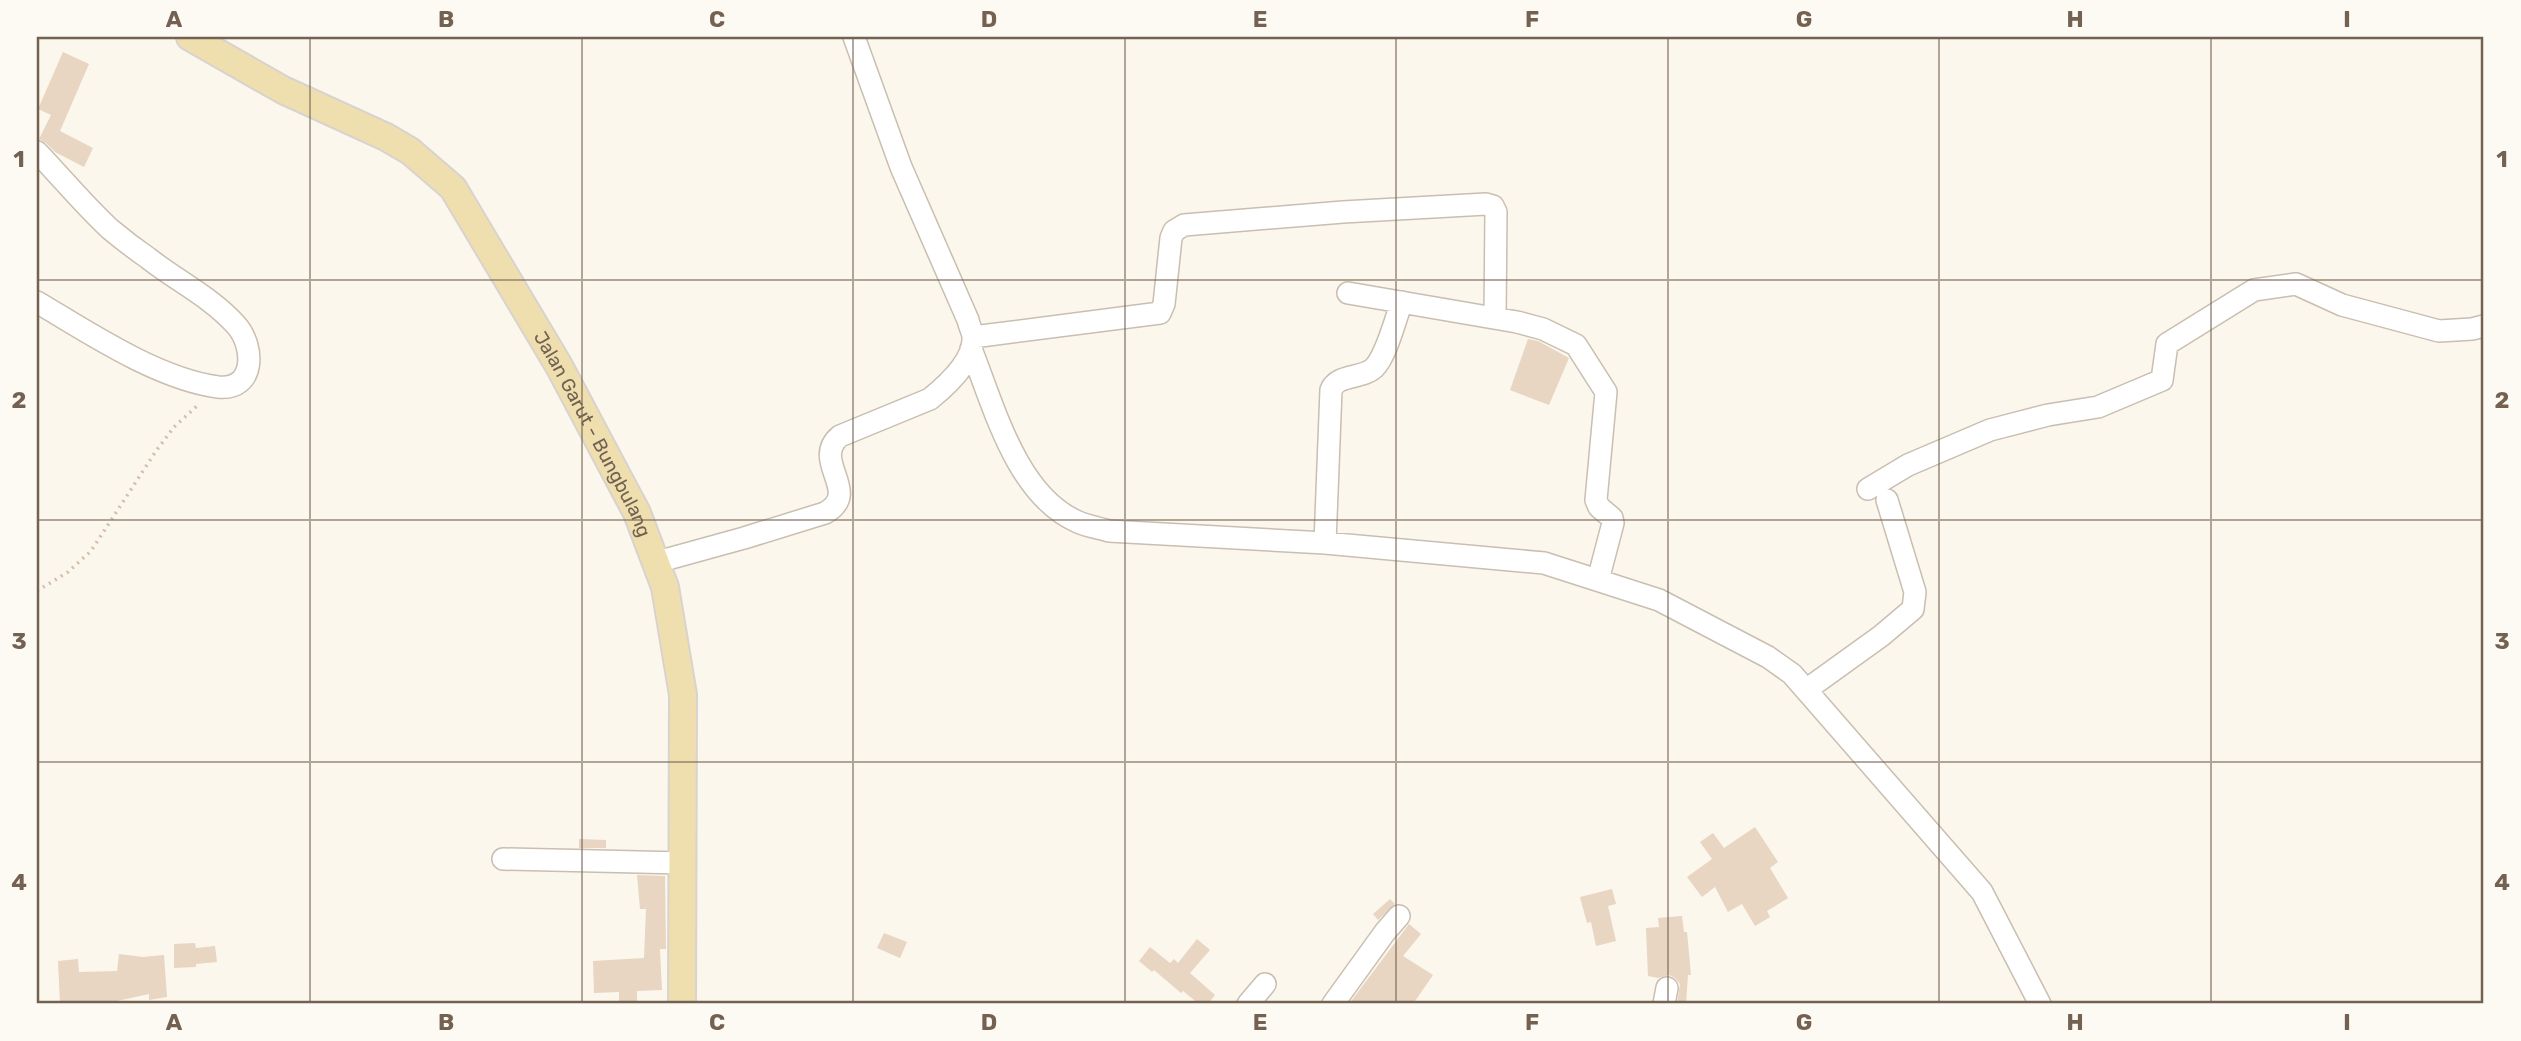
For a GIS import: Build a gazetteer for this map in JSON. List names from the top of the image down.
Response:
{
  "streets": {
    "main road": ["Jalan Garut - Bungbulang"]
  },
  "grid": {
    "columns": [
      "A",
      "B",
      "C",
      "D",
      "E",
      "F",
      "G",
      "H",
      "I"
    ],
    "rows": [
      "1",
      "2",
      "3",
      "4"
    ]
  }
}
